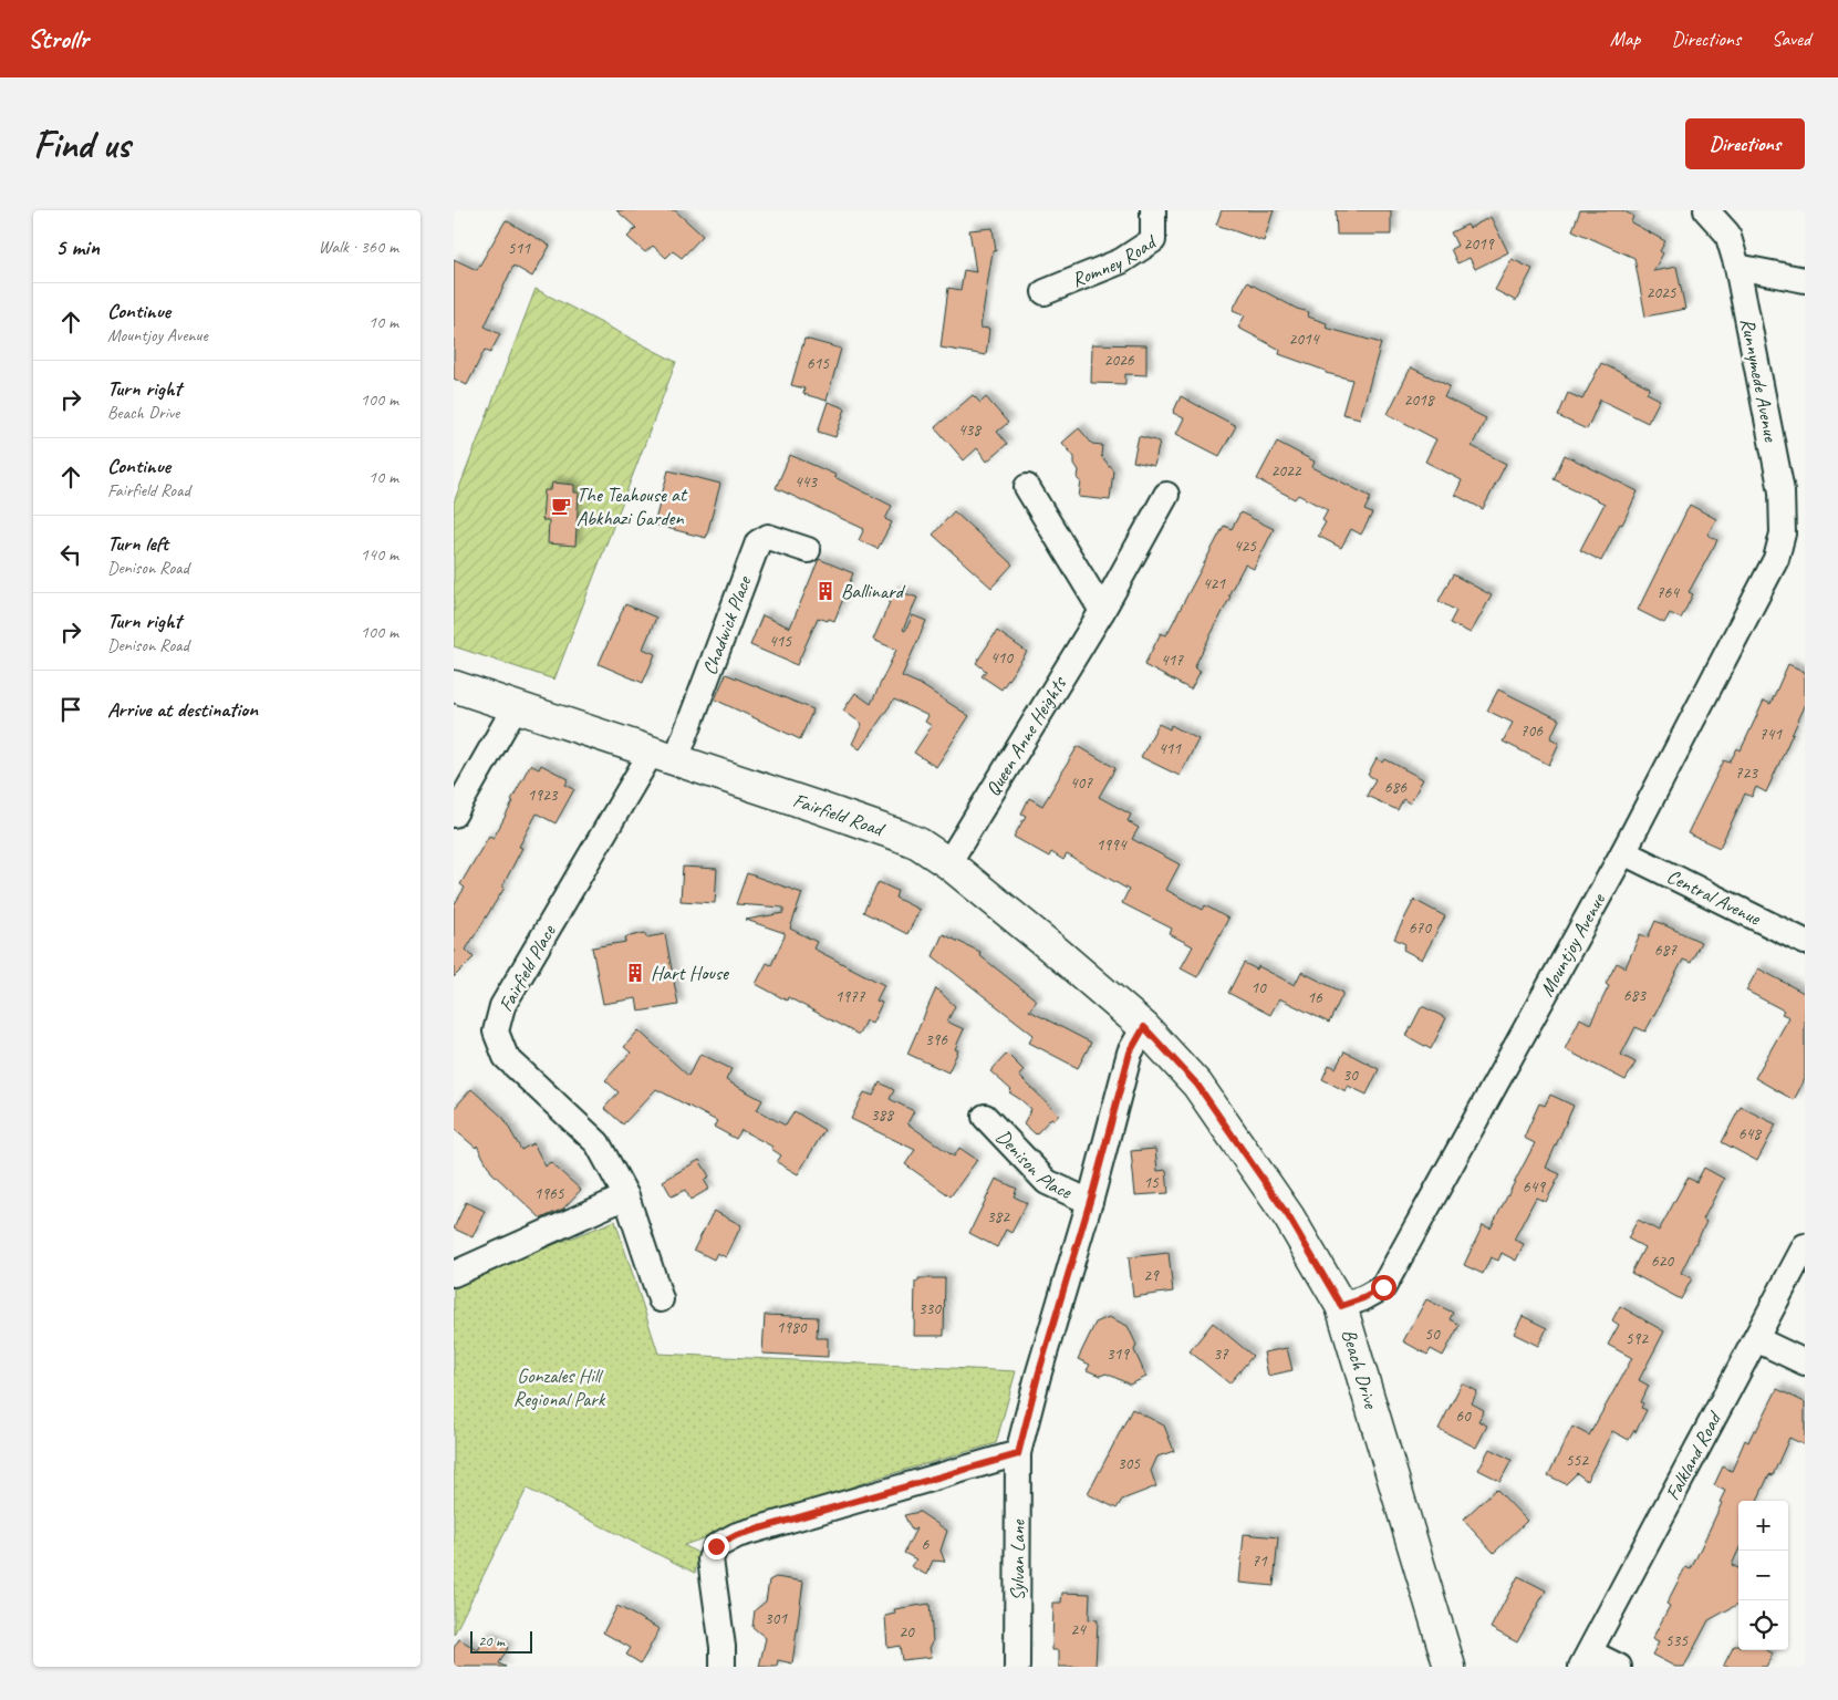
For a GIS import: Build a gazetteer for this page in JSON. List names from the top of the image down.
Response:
{
  "streets": {
    "street": [
      "Romney Road",
      "Runnymede Avenue",
      "Chadwick Place",
      "Queen Anne Heights",
      "Fairfield Road",
      "Central Avenue",
      "Mountjoy Avenue",
      "Fairfield Place",
      "Denison Place",
      "Beach Drive",
      "Falkland Road",
      "Sylvan Lane"
    ]
  },
  "crossings": [
    ["Runnymede Avenue", "Mountjoy Avenue"],
    ["Chadwick Place", "Fairfield Road"],
    ["Chadwick Place", "Fairfield Place"],
    ["Queen Anne Heights", "Fairfield Road"],
    ["Fairfield Road", "Fairfield Place"],
    ["Fairfield Road", "Beach Drive"],
    ["Fairfield Road", "Sylvan Lane"],
    ["Central Avenue", "Mountjoy Avenue"],
    ["Mountjoy Avenue", "Beach Drive"],
    ["Denison Place", "Sylvan Lane"],
    ["Beach Drive", "Sylvan Lane"]
  ],
  "parks": ["Gonzales Hill Regional Park"],
  "places": {
    "cafe": ["The Teahouse at Abkhazi Garden"],
    "building": ["Ballinard", "Hart House"]
  },
  "house_numbers": [
    "2019",
    "511",
    "2025",
    "2014",
    "2026",
    "615",
    "2018",
    "438",
    "2022",
    "443",
    "425",
    "421",
    "764",
    "415",
    "410",
    "417",
    "706",
    "741",
    "411",
    "723",
    "407",
    "686",
    "1923",
    "1994",
    "670",
    "687",
    "10",
    "683",
    "1977",
    "16",
    "396",
    "30",
    "388",
    "648",
    "15",
    "649",
    "1965",
    "382",
    "620",
    "29",
    "330",
    "1980",
    "50",
    "592",
    "319",
    "37",
    "60",
    "552",
    "305",
    "6",
    "71",
    "301",
    "24",
    "20",
    "535"
  ],
  "scale_bar": "20 m",
  "page": {
    "header": "Strollr",
    "nav": ["Map", "Directions", "Saved"],
    "buttons": "Directions",
    "title": "Find us",
    "heading": ["5 min", "Walk · 360 m"],
    "list": [
      ["Continue", "Mountjoy Avenue", "10 m"],
      ["Turn right", "Beach Drive", "100 m"],
      ["Continue", "Fairfield Road", "10 m"],
      ["Turn left", "Denison Road", "140 m"],
      ["Turn right", "Denison Road", "100 m"],
      "Arrive at destination"
    ],
    "map_buttons": ["+", "−"],
    "scale": "20 m"
  }
}
